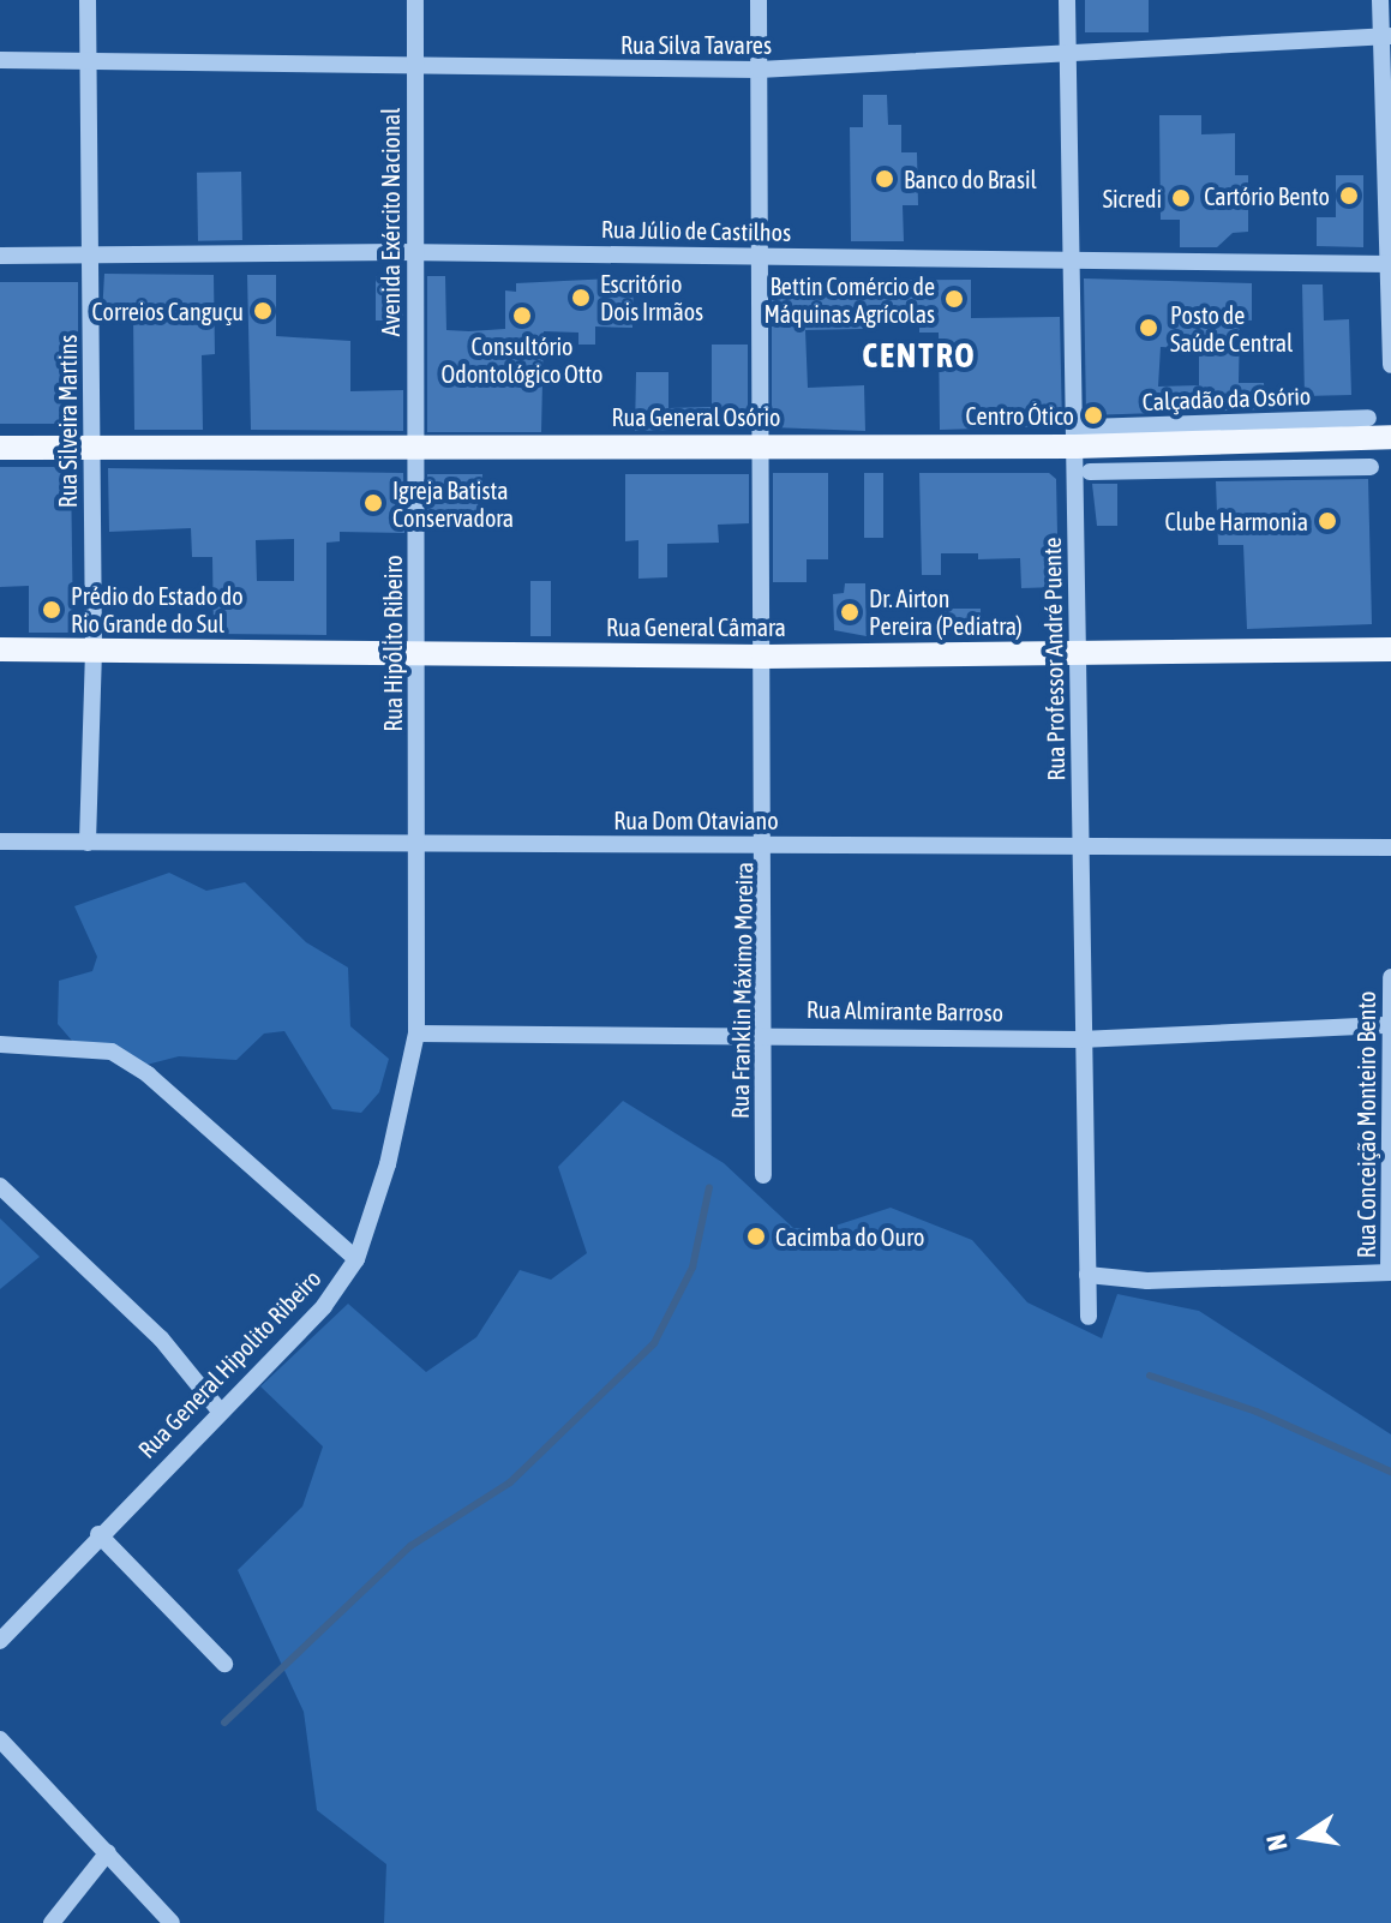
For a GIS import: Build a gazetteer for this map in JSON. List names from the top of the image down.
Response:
{
  "streets": {
    "main road": ["Rua General Osório", "Rua General Câmara"],
    "street": [
      "Rua Silva Tavares",
      "Avenida Exército Nacional",
      "Rua Júlio de Castilhos",
      "Calçadão da Osório",
      "Rua Silveira Martins",
      "Rua Hipólito Ribeiro",
      "Rua Professor André Puente",
      "Rua Dom Otaviano",
      "Rua Franklin Máximo Moreira",
      "Rua Almirante Barroso",
      "Rua Conceição Monteiro Bento",
      "Rua General Hipolito Ribeiro"
    ]
  },
  "crossings": [
    ["Rua Silva Tavares", "Avenida Exército Nacional"],
    ["Rua Silva Tavares", "Rua Silveira Martins"],
    ["Rua Silva Tavares", "Rua Professor André Puente"],
    ["Rua Silva Tavares", "Rua Franklin Máximo Moreira"],
    ["Avenida Exército Nacional", "Rua Júlio de Castilhos"],
    ["Avenida Exército Nacional", "Rua General Osório"],
    ["Avenida Exército Nacional", "Rua Hipólito Ribeiro"],
    ["Rua Júlio de Castilhos", "Rua Silveira Martins"],
    ["Rua Júlio de Castilhos", "Rua Professor André Puente"],
    ["Rua Júlio de Castilhos", "Rua Franklin Máximo Moreira"],
    ["Calçadão da Osório", "Rua General Osório"],
    ["Calçadão da Osório", "Rua Professor André Puente"],
    ["Rua General Osório", "Rua Silveira Martins"],
    ["Rua General Osório", "Rua Hipólito Ribeiro"],
    ["Rua General Osório", "Rua Professor André Puente"],
    ["Rua General Osório", "Rua Franklin Máximo Moreira"],
    ["Rua Silveira Martins", "Rua General Câmara"],
    ["Rua Silveira Martins", "Rua Dom Otaviano"],
    ["Rua General Câmara", "Rua Hipólito Ribeiro"],
    ["Rua General Câmara", "Rua Professor André Puente"],
    ["Rua General Câmara", "Rua Franklin Máximo Moreira"],
    ["Rua Hipólito Ribeiro", "Rua Dom Otaviano"],
    ["Rua Hipólito Ribeiro", "Rua General Hipolito Ribeiro"],
    ["Rua Professor André Puente", "Rua Dom Otaviano"],
    ["Rua Professor André Puente", "Rua Almirante Barroso"],
    ["Rua Dom Otaviano", "Rua Franklin Máximo Moreira"],
    ["Rua Dom Otaviano", "Rua General Hipolito Ribeiro"],
    ["Rua Franklin Máximo Moreira", "Rua Almirante Barroso"],
    ["Rua Almirante Barroso", "Rua Conceição Monteiro Bento"],
    ["Rua Almirante Barroso", "Rua General Hipolito Ribeiro"]
  ],
  "districts": ["CENTRO"],
  "places": [
    "Banco do Brasil",
    "Cartório Bento",
    "Sicredi",
    "Escritório Dois Irmãos",
    "Bettin Comércio de Máquinas Agrícolas",
    "Correios Canguçu",
    "Consultório Odontológico Otto",
    "Posto de Saúde Central",
    "Centro Ótico",
    "Igreja Batista Conservadora",
    "Clube Harmonia",
    "Prédio do Estado do Rio Grande do Sul",
    "Dr. Airton Pereira (Pediatra)",
    "Cacimba do Ouro"
  ],
  "north": "left"
}
